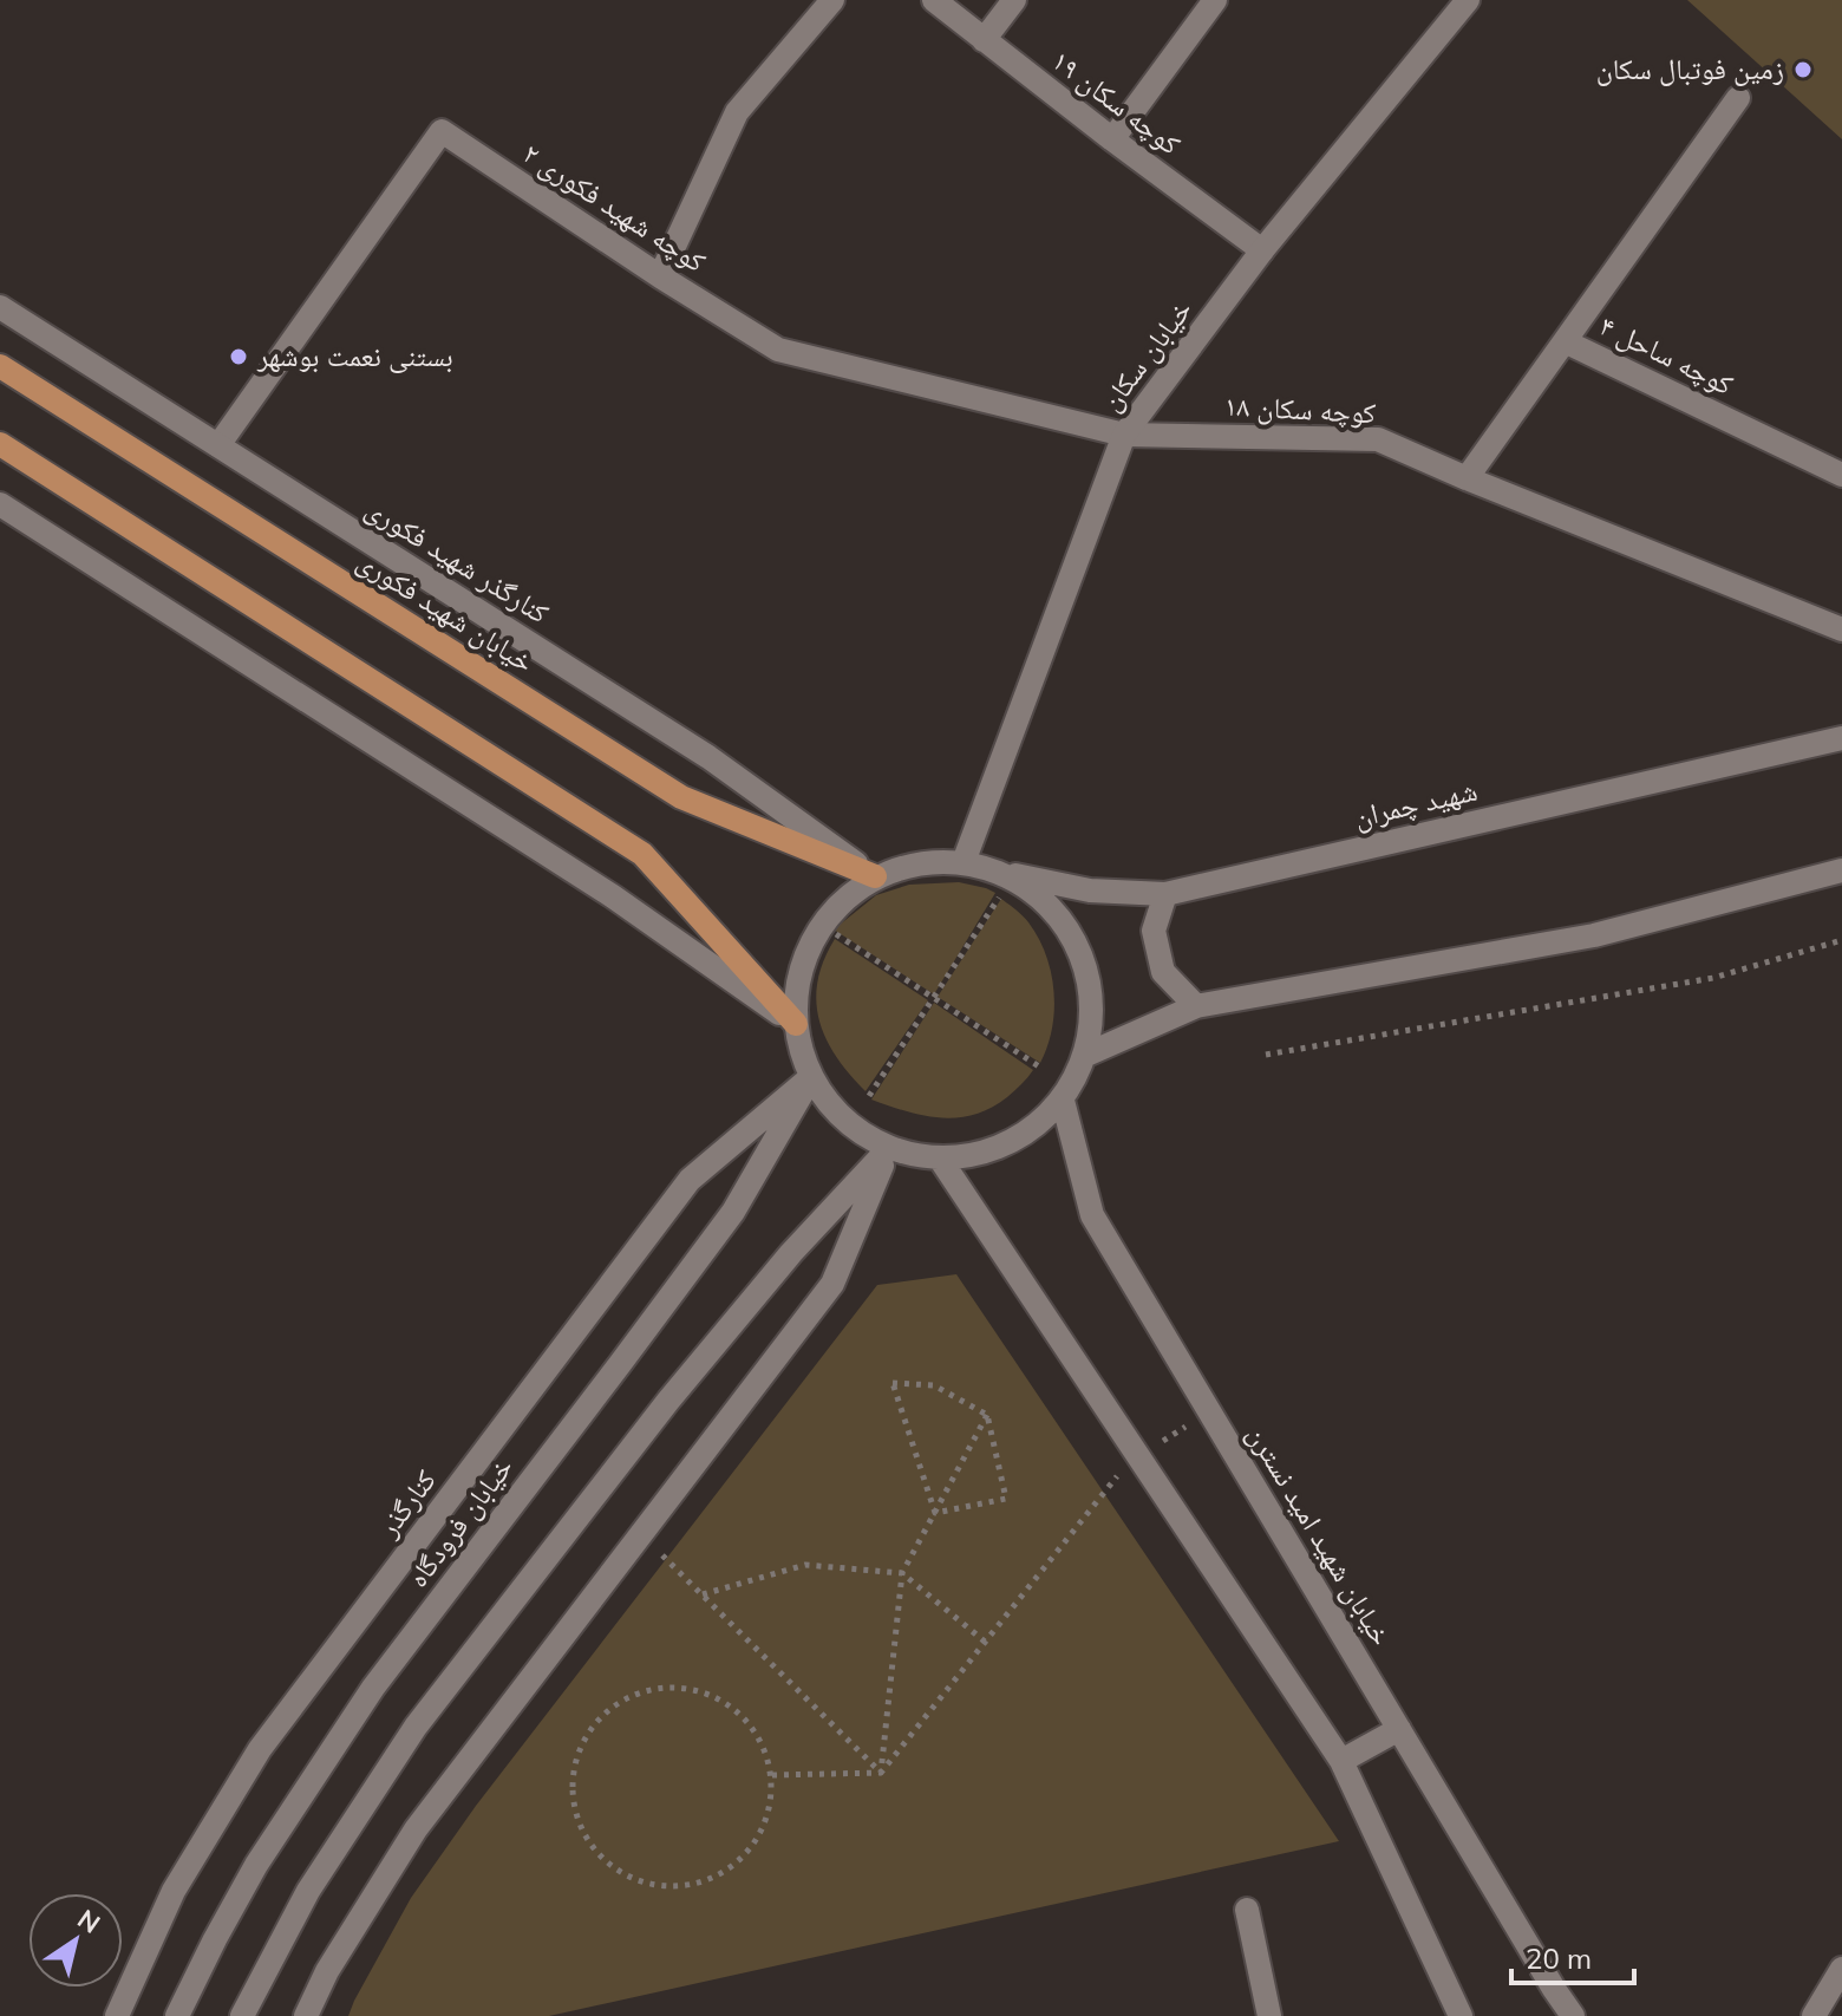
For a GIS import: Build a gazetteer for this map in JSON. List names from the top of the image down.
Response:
{
  "streets": {
    "main road": ["خیابان شهید فکوری"],
    "street": [
      "کوچه سکان ۱۹",
      "کوچه شهید فکوری ۲",
      "خیابان سکان",
      "کوچه ساحل ۴",
      "کوچه سکان ۱۸",
      "کنارگذر شهید فکوری",
      "شهید چمران",
      "کنارگذر",
      "خیابان فرودگاه",
      "خیابان شهید امید نسترن"
    ]
  },
  "crossings": [
    ["کوچه سکان ۱۹", "خیابان سکان"],
    ["کوچه شهید فکوری ۲", "خیابان سکان"],
    ["کوچه شهید فکوری ۲", "کوچه سکان ۱۸"],
    ["کوچه شهید فکوری ۲", "کنارگذر شهید فکوری"],
    ["خیابان سکان", "کوچه سکان ۱۸"],
    ["خیابان سکان", "کنارگذر شهید فکوری"],
    ["خیابان سکان", "خیابان شهید فکوری"],
    ["خیابان سکان", "شهید چمران"],
    ["خیابان سکان", "کنارگذر"],
    ["خیابان سکان", "خیابان فرودگاه"],
    ["خیابان سکان", "خیابان شهید امید نسترن"],
    ["کوچه ساحل ۴", "کوچه سکان ۱۸"],
    ["کنارگذر شهید فکوری", "خیابان شهید فکوری"],
    ["کنارگذر شهید فکوری", "شهید چمران"],
    ["کنارگذر شهید فکوری", "کنارگذر"],
    ["کنارگذر شهید فکوری", "خیابان فرودگاه"],
    ["کنارگذر شهید فکوری", "خیابان شهید امید نسترن"],
    ["خیابان شهید فکوری", "شهید چمران"],
    ["خیابان شهید فکوری", "کنارگذر"],
    ["خیابان شهید فکوری", "خیابان فرودگاه"],
    ["خیابان شهید فکوری", "خیابان شهید امید نسترن"],
    ["شهید چمران", "کنارگذر"],
    ["شهید چمران", "خیابان فرودگاه"],
    ["شهید چمران", "خیابان شهید امید نسترن"],
    ["کنارگذر", "خیابان فرودگاه"],
    ["کنارگذر", "خیابان شهید امید نسترن"],
    ["خیابان فرودگاه", "خیابان شهید امید نسترن"]
  ],
  "places": ["زمین فوتبال سکان", "بستنی نعمت بوشهر"],
  "scale_bar": "20 m",
  "north": "top right"
}
